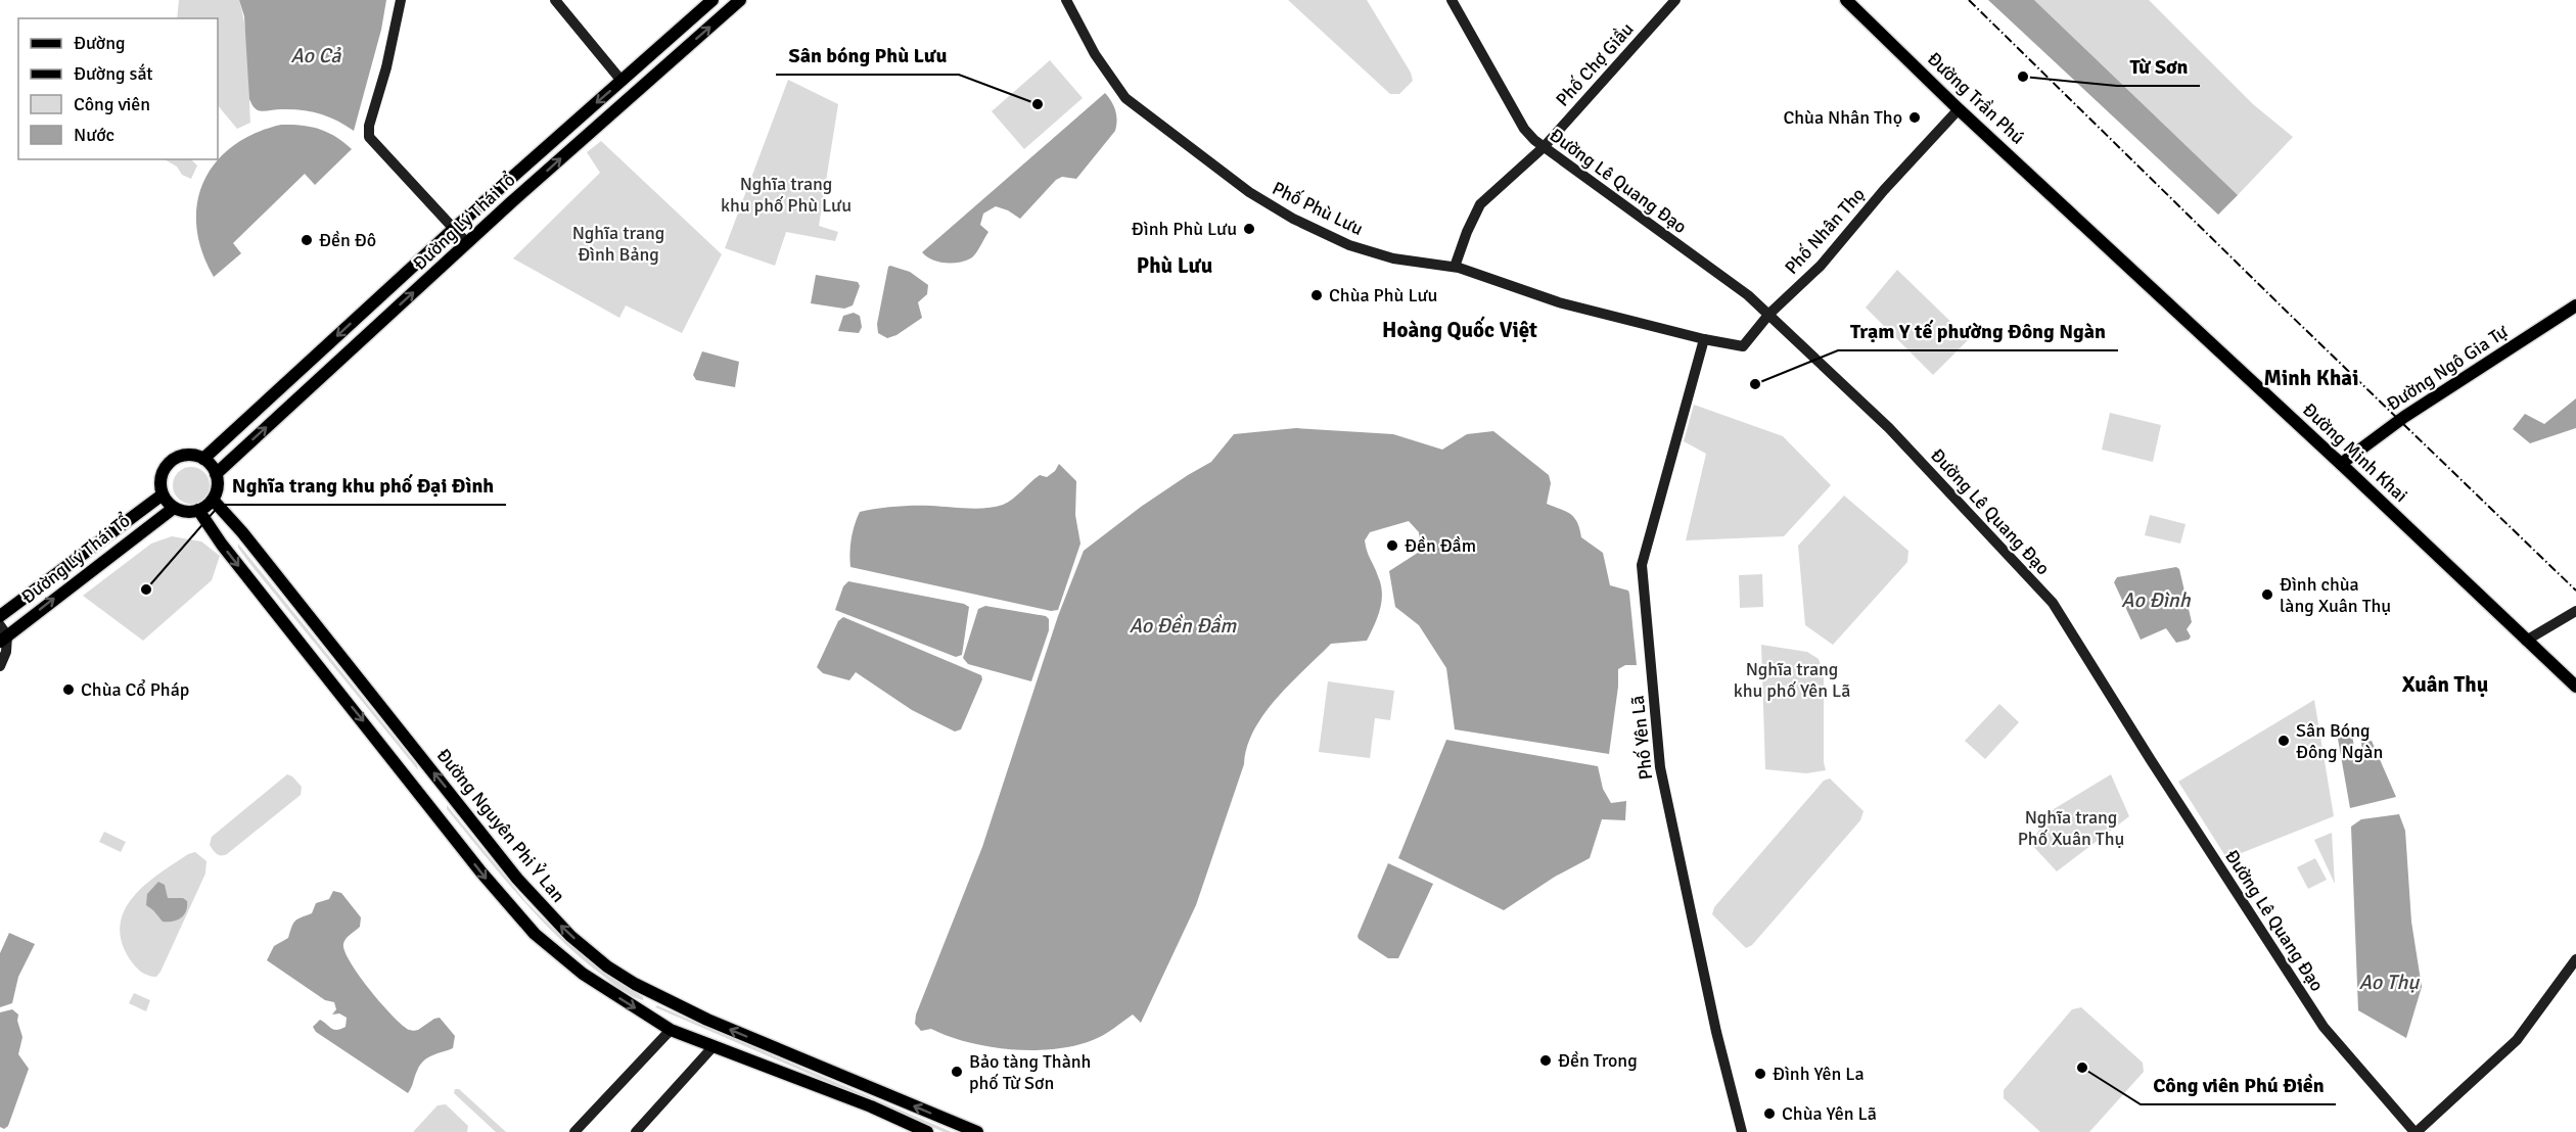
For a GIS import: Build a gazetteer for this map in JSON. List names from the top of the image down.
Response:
{
  "streets": {
    "main road": [
      "Phố Chợ Giầu",
      "Đường Trần Phú",
      "Đường Lê Quang Đạo",
      "Phố Phù Lưu",
      "Đường Lý Thái Tổ",
      "Phố Nhân Thọ",
      "Đường Ngô Gia Tự",
      "Đường Minh Khai",
      "Phố Yên Lã",
      "Đường Nguyên Phi Ỷ Lan"
    ]
  },
  "crossings": [
    ["Phố Chợ Giầu", "Đường Lê Quang Đạo"],
    ["Phố Chợ Giầu", "Phố Phù Lưu"],
    ["Đường Trần Phú", "Phố Nhân Thọ"],
    ["Đường Trần Phú", "Đường Minh Khai"],
    ["Đường Lê Quang Đạo", "Phố Nhân Thọ"],
    ["Phố Phù Lưu", "Phố Nhân Thọ"],
    ["Phố Phù Lưu", "Phố Yên Lã"],
    ["Đường Lý Thái Tổ", "Đường Nguyên Phi Ỷ Lan"],
    ["Phố Nhân Thọ", "Phố Yên Lã"],
    ["Đường Ngô Gia Tự", "Đường Minh Khai"]
  ],
  "districts": [
    "Phù Lưu",
    "Hoàng Quốc Việt",
    "Minh Khai",
    "Xuân Thụ"
  ],
  "water": [
    "Ao Cả",
    "Ao Đình",
    "Ao Đền Đầm",
    "Ao Thụ"
  ],
  "parks": [
    "Nghĩa trang khu phố Phù Lưu",
    "Nghĩa trang Đình Bảng",
    "Nghĩa trang khu phố Yên Lã",
    "Nghĩa trang Phố Xuân Thụ"
  ],
  "places": [
    "Từ Sơn",
    "Sân bóng Phù Lưu",
    "Chùa Nhân Thọ",
    "Đình Phù Lưu",
    "Đền Đô",
    "Chùa Phù Lưu",
    "Trạm Y tế phường Đông Ngàn",
    "Đền Đầm",
    "Nghĩa trang khu phố Đại Đình",
    "Đình chùa làng Xuân Thụ",
    "Chùa Cổ Pháp",
    "Sân Bóng Đông Ngàn",
    "Đền Trong",
    "Công viên Phú Điền",
    "Bảo tàng Thành phố Từ Sơn",
    "Đình Yên La",
    "Chùa Yên Lã"
  ],
  "legend": [
    "Đường",
    "Đường sắt",
    "Công viên",
    "Nước"
  ]
}
